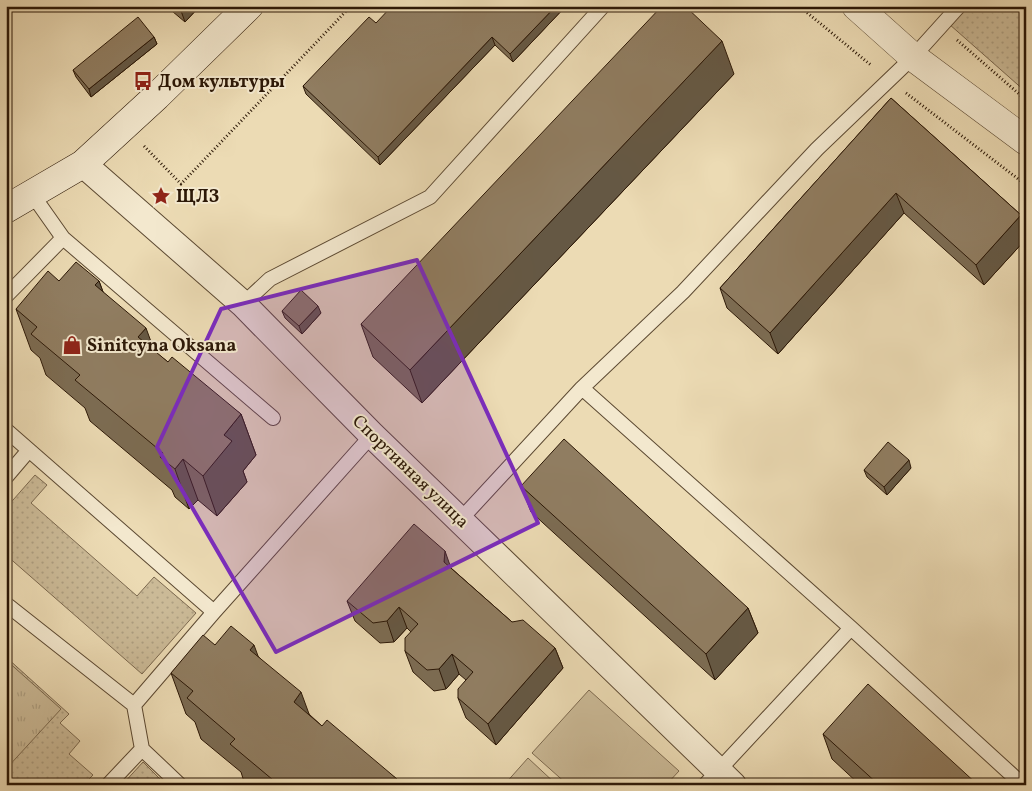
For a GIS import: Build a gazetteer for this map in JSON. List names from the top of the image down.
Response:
{
  "streets": {
    "street": ["Спортивная улица"]
  },
  "places": {
    "bus stop": ["Дом культуры"],
    "place": ["ЩЛЗ"],
    "shop": ["Sinitcyna Oksana"]
  }
}
